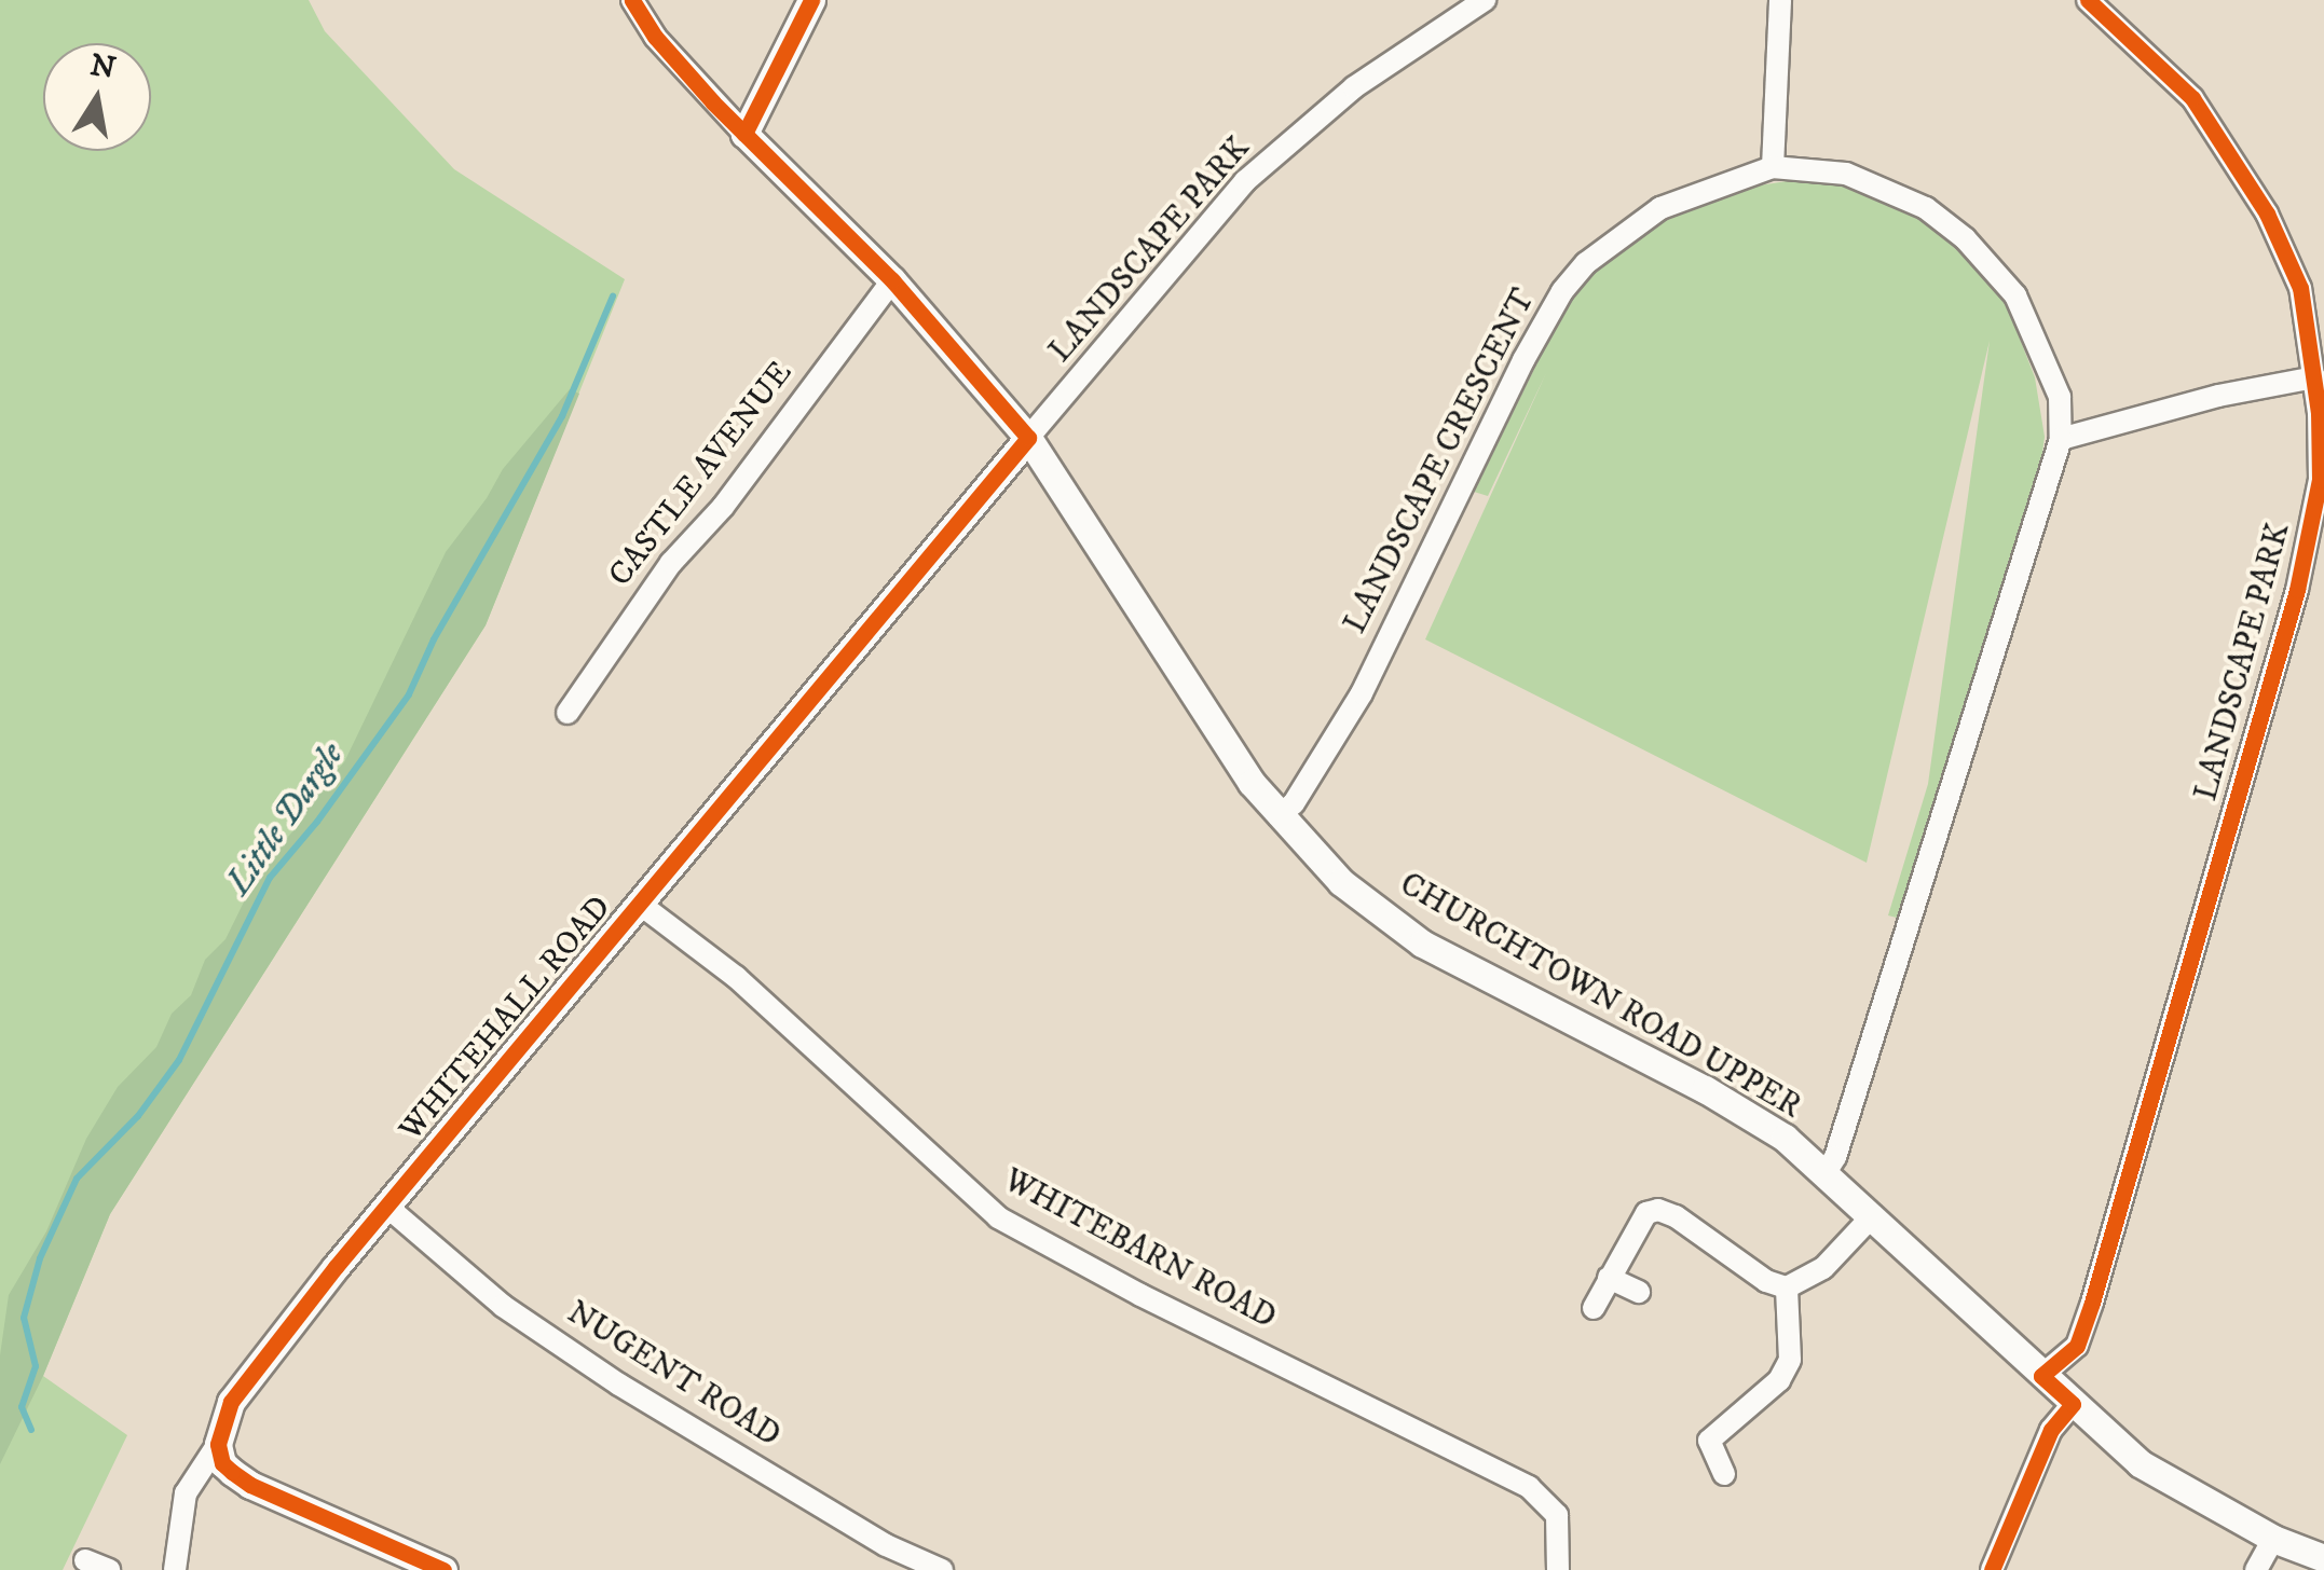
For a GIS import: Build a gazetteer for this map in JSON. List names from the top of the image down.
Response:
{
  "streets": {
    "street": [
      "LANDSCAPE PARK",
      "LANDSCAPE CRESCENT",
      "CASTLE AVENUE",
      "CHURCHTOWN ROAD UPPER",
      "WHITEHALL ROAD",
      "WHITEBARN ROAD",
      "NUGENT ROAD"
    ]
  },
  "crossings": [
    ["LANDSCAPE PARK", "CHURCHTOWN ROAD UPPER"],
    ["LANDSCAPE PARK", "WHITEHALL ROAD"],
    ["LANDSCAPE CRESCENT", "CHURCHTOWN ROAD UPPER"],
    ["CASTLE AVENUE", "CHURCHTOWN ROAD UPPER"],
    ["CHURCHTOWN ROAD UPPER", "WHITEHALL ROAD"],
    ["WHITEHALL ROAD", "WHITEBARN ROAD"],
    ["WHITEHALL ROAD", "NUGENT ROAD"]
  ],
  "water": ["Little Dargle"],
  "north": "top"
}
